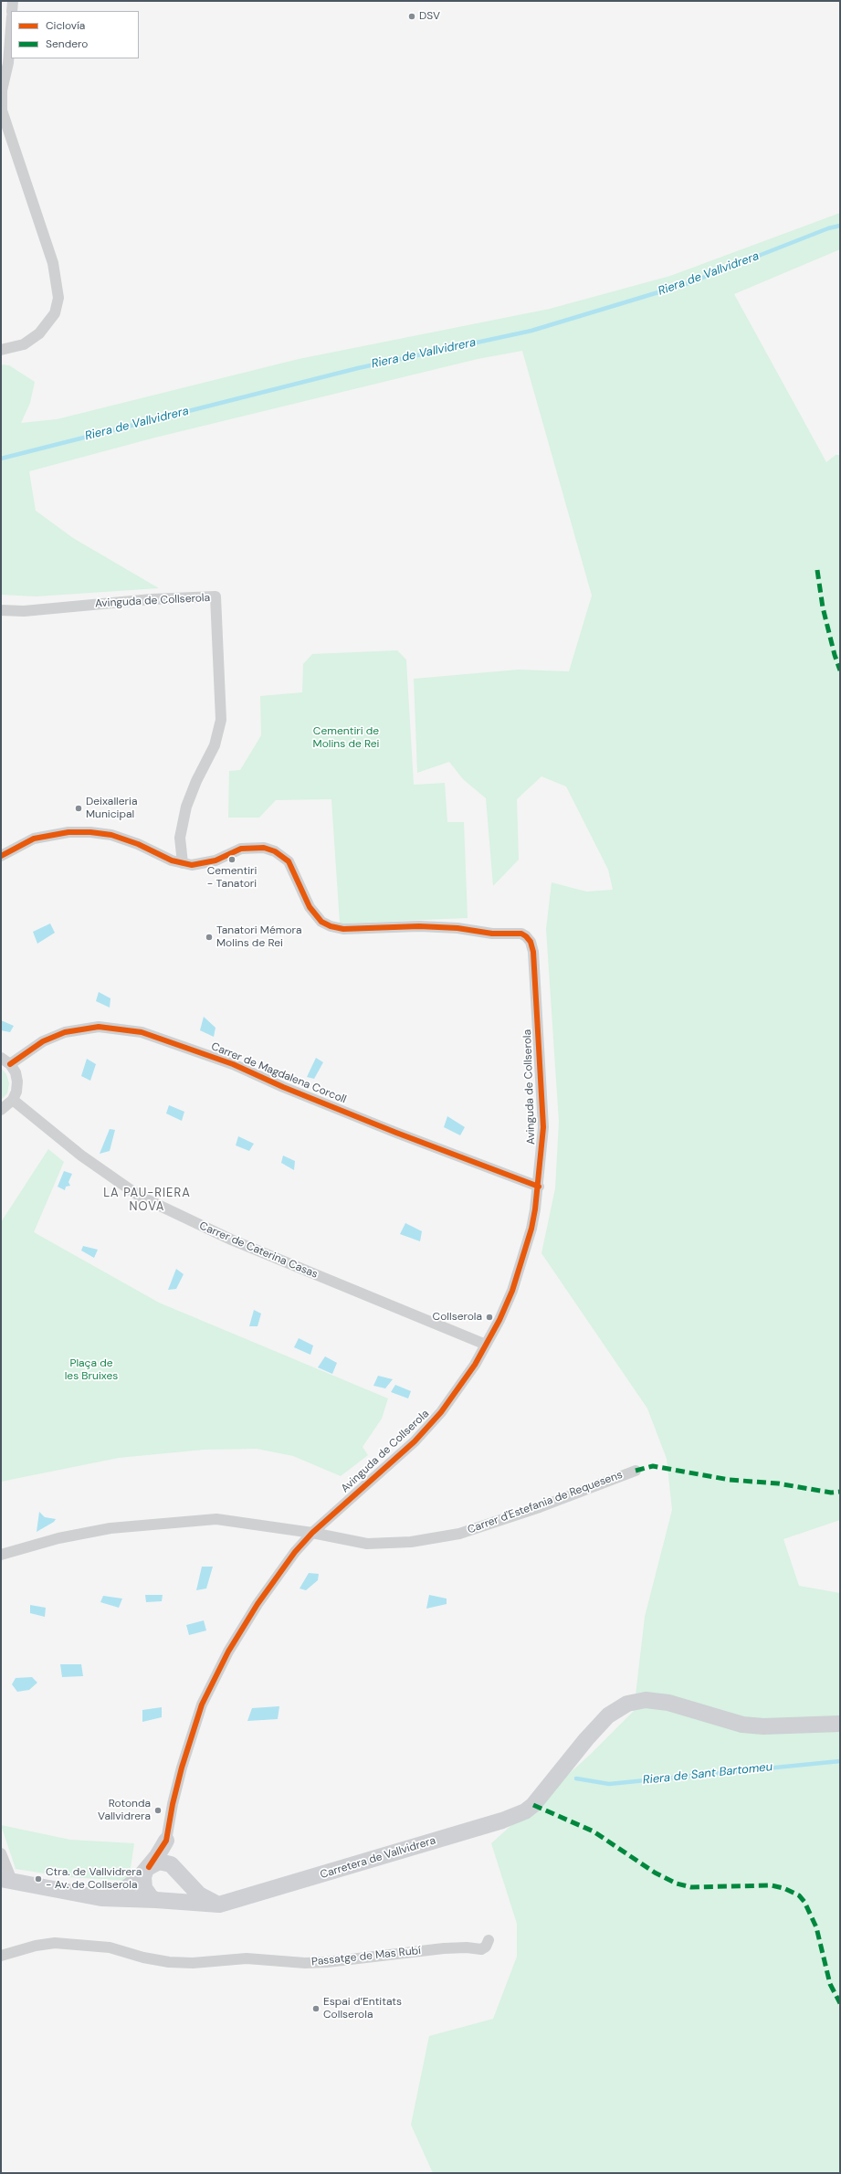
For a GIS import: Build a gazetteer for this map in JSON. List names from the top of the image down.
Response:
{
  "streets": {
    "main road": ["Carretera de Vallvidrera"],
    "street": [
      "Avinguda de Collserola",
      "Carrer de Magdalena Corcoll",
      "Carrer de Caterina Casas",
      "Carrer d'Estefania de Requesens",
      "Passatge de Mas Rubí"
    ]
  },
  "crossings": [
    ["Avinguda de Collserola", "Carrer de Magdalena Corcoll"],
    ["Avinguda de Collserola", "Carrer de Caterina Casas"],
    ["Avinguda de Collserola", "Carrer d'Estefania de Requesens"]
  ],
  "districts": ["LA PAU-RIERA NOVA"],
  "water": ["Riera de Vallvidrera", "Riera de Sant Bartomeu"],
  "parks": ["Cementiri de Molins de Rei", "Plaça de les Bruixes"],
  "places": [
    "DSV",
    "Deixalleria Municipal",
    "Cementiri - Tanatori",
    "Tanatori Mémora Molins de Rei",
    "Collserola",
    "Rotonda Vallvidrera",
    "Ctra. de Vallvidrera - Av. de Collserola",
    "Espai d’Entitats Collserola"
  ],
  "legend": ["Ciclovía", "Sendero"]
}
